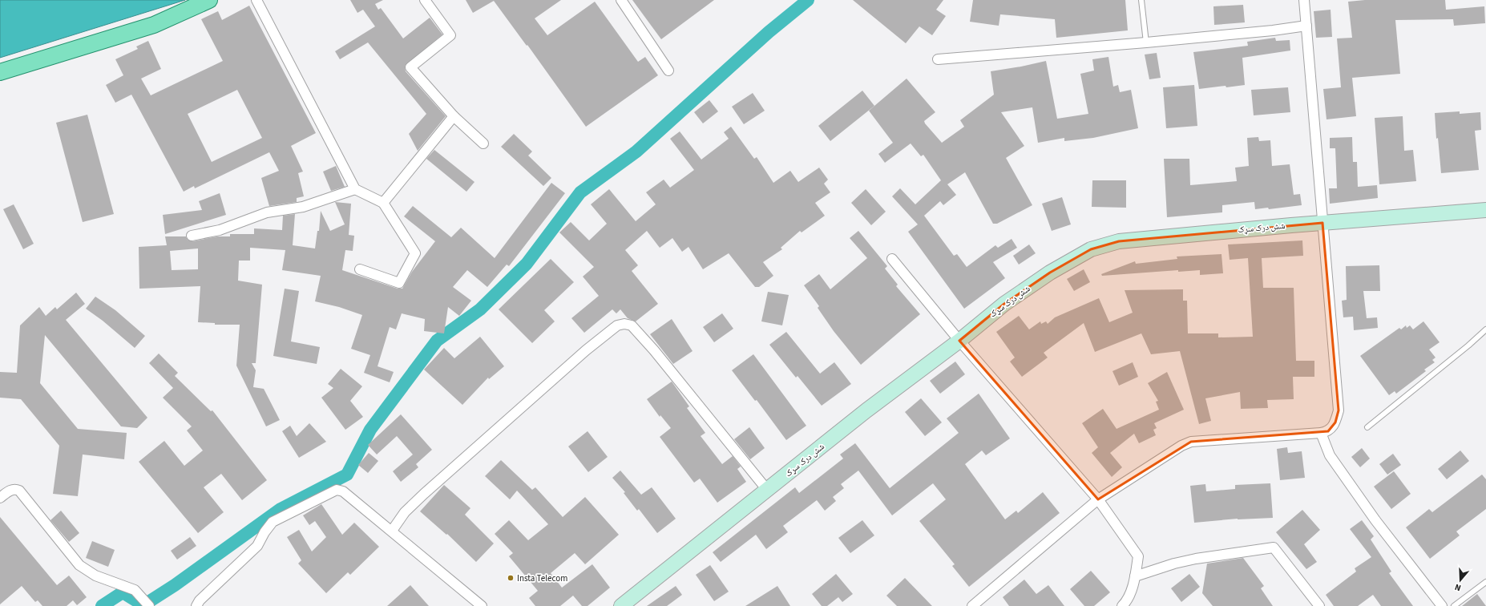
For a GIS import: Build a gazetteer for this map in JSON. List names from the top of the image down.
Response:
{
  "streets": {
    "main road": ["شش درک سړک"]
  },
  "places": ["Insta Telecom"],
  "north": "bottom"
}
